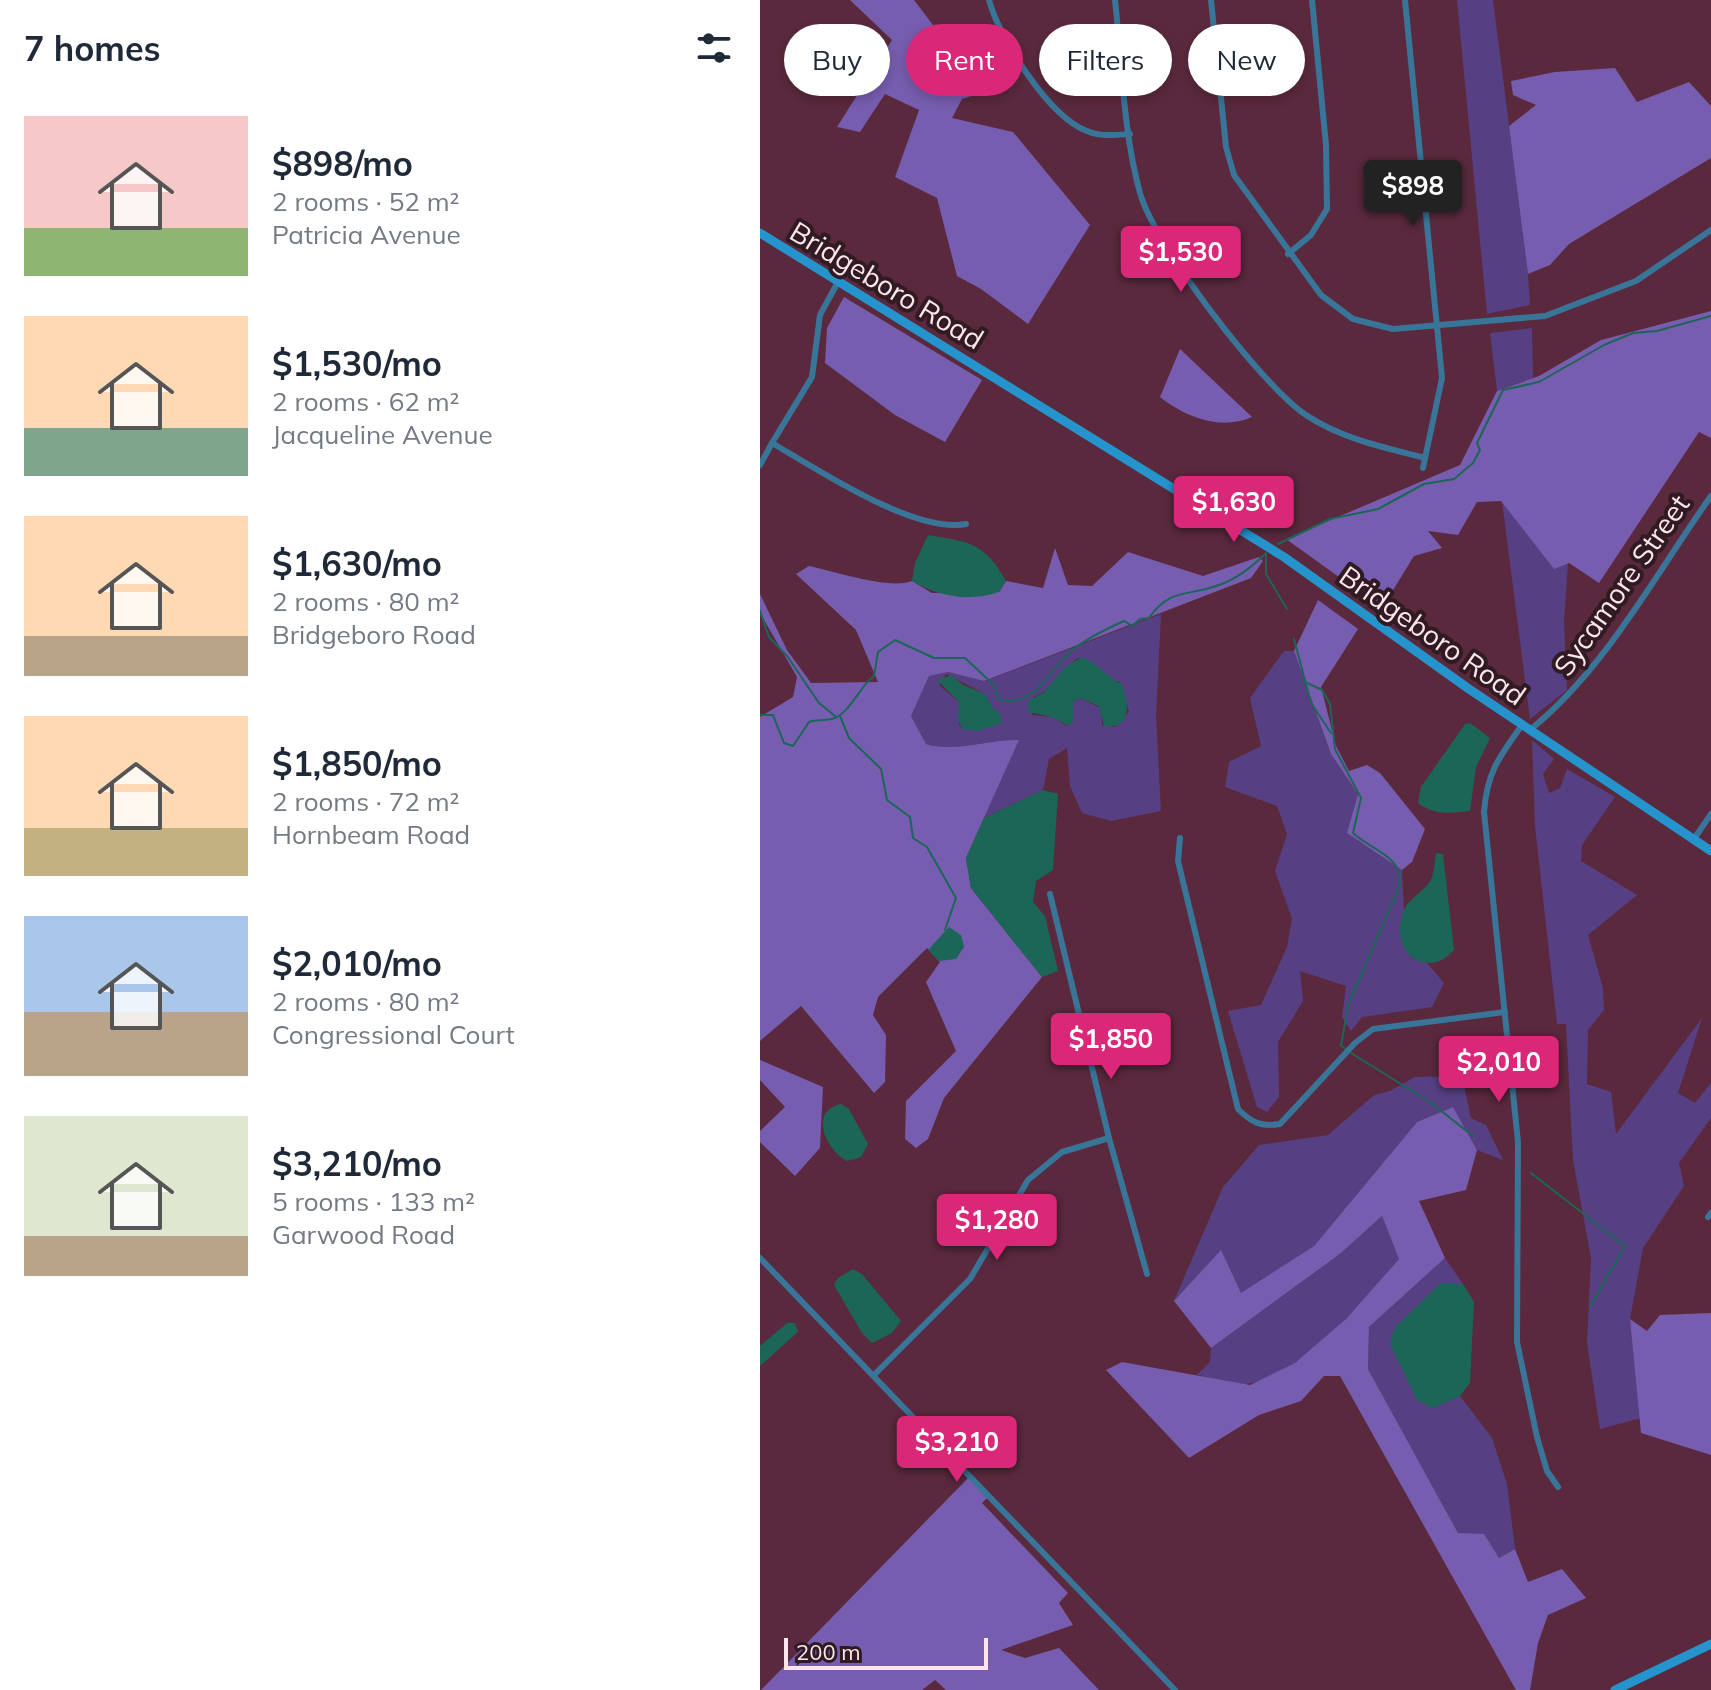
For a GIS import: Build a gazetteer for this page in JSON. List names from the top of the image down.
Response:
{
  "streets": {
    "main road": ["Bridgeboro Road"],
    "street": ["Sycamore Street"]
  },
  "crossings": [
    ["Bridgeboro Road", "Sycamore Street"]
  ],
  "scale_bar": "200 m",
  "page": {
    "heading": "7 homes",
    "chip": [
      "Buy",
      "Rent",
      "Filters",
      "New"
    ],
    "list": [
      {
        "name": "$898/mo",
        "note": "2 rooms · 52 m² · Patricia Avenue"
      },
      {
        "name": "$1,530/mo",
        "note": "2 rooms · 62 m² · Jacqueline Avenue"
      },
      {
        "name": "$1,630/mo",
        "note": "2 rooms · 80 m² · Bridgeboro Road"
      },
      {
        "name": "$1,850/mo",
        "note": "2 rooms · 72 m² · Hornbeam Road"
      },
      {
        "name": "$2,010/mo",
        "note": "2 rooms · 80 m² · Congressional Court"
      },
      {
        "name": "$3,210/mo",
        "note": "5 rooms · 133 m² · Garwood Road"
      }
    ],
    "price": [
      "$898",
      "$1,530",
      "$1,630",
      "$1,850",
      "$2,010",
      "$1,280",
      "$3,210"
    ],
    "scale": "200 m"
  }
}
